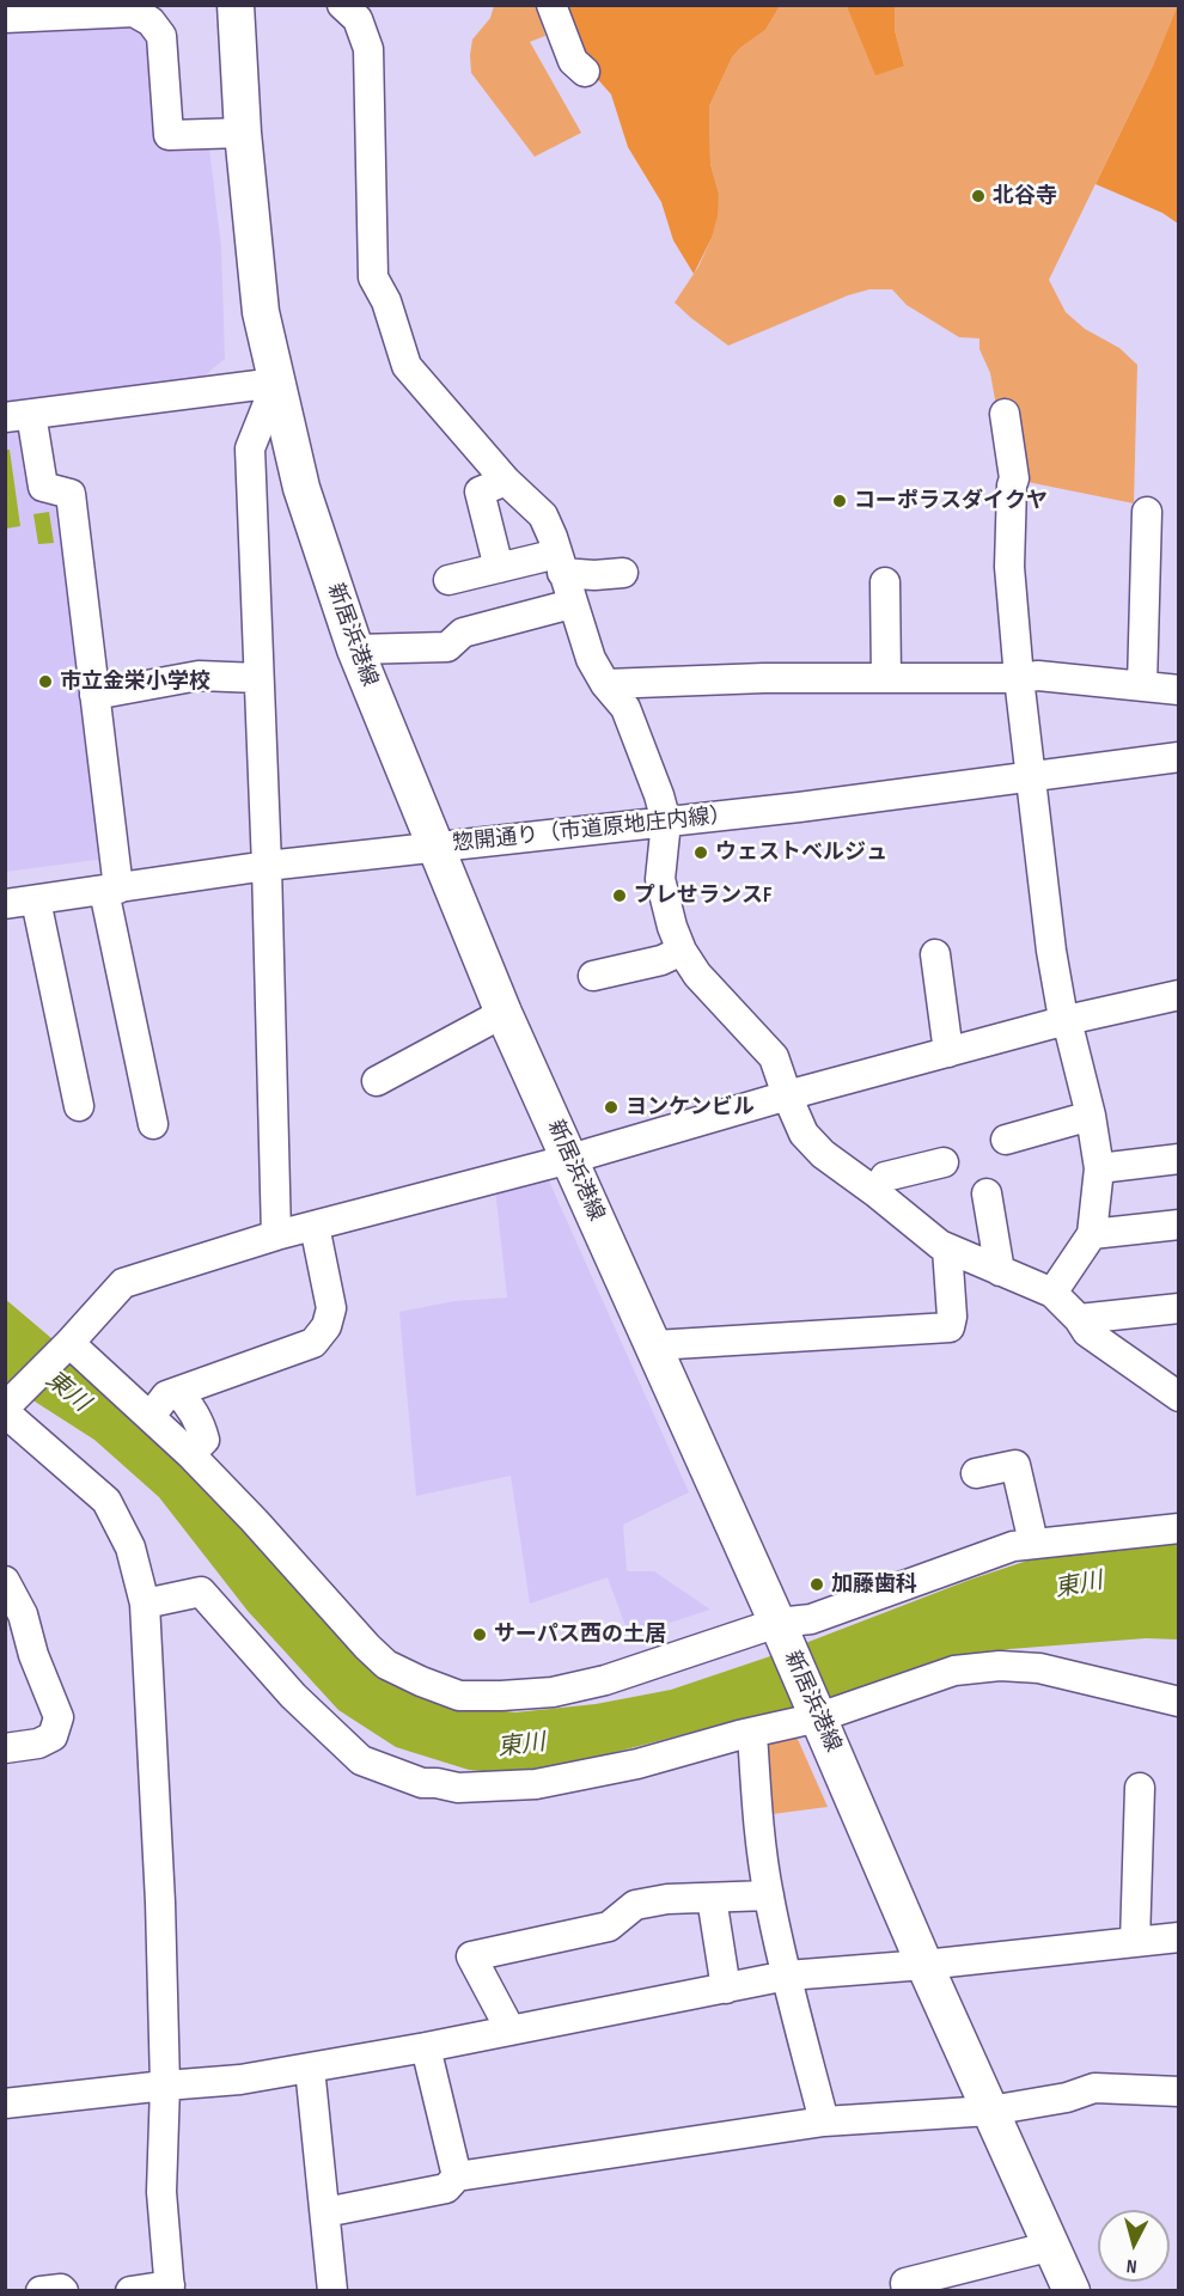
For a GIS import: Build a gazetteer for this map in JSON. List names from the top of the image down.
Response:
{
  "streets": {
    "main road": ["新居浜港線"],
    "street": ["惣開通り（市道原地庄内線）"]
  },
  "crossings": [
    ["新居浜港線", "惣開通り（市道原地庄内線）"]
  ],
  "water": ["東川"],
  "places": [
    "北谷寺",
    "コーポラスダイクヤ",
    "市立金栄小学校",
    "ウェストベルジュ",
    "プレせランスF",
    "ヨンケンビル",
    "加藤歯科",
    "サーパス西の土居"
  ],
  "north": "bottom"
}
